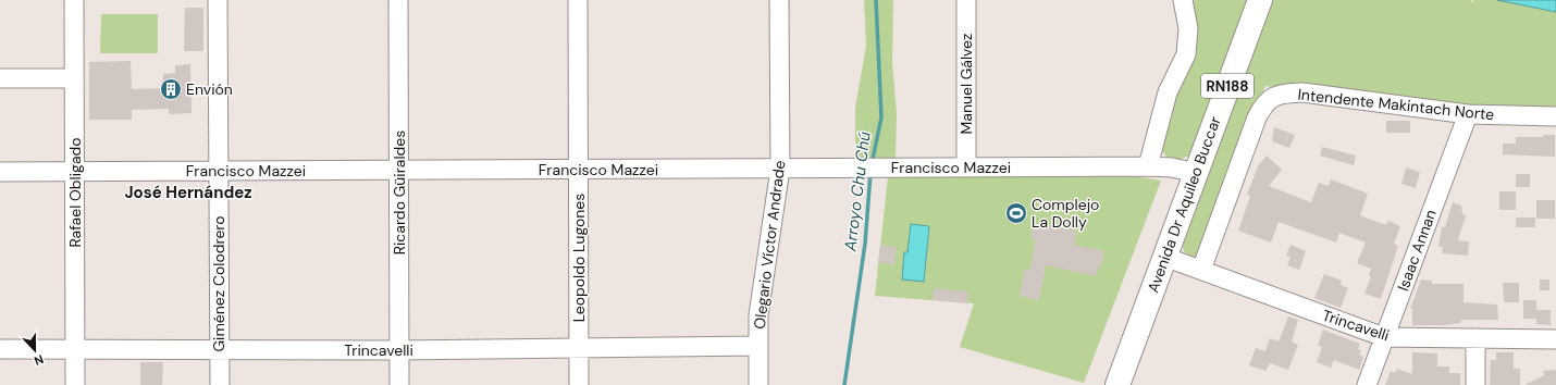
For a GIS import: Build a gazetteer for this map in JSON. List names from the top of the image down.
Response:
{
  "streets": {
    "highway": ["RN188", "Avenida Dr Aquileo Buccar"],
    "street": [
      "Manuel Gálvez",
      "Intendente Makintach Norte",
      "Francisco Mazzei",
      "Rafael Obligado",
      "Ricardo Güiraldes",
      "Olegario Víctor Andrade",
      "Isaac Annan",
      "Leopoldo Lugones",
      "Giménez Colodrero",
      "Trincavelli"
    ]
  },
  "crossings": [
    ["Manuel Gálvez", "Francisco Mazzei"],
    ["Intendente Makintach Norte", "Isaac Annan"],
    ["Intendente Makintach Norte", "Trincavelli"],
    ["Francisco Mazzei", "Rafael Obligado"],
    ["Francisco Mazzei", "Ricardo Güiraldes"],
    ["Francisco Mazzei", "Avenida Dr Aquileo Buccar"],
    ["Francisco Mazzei", "Olegario Víctor Andrade"],
    ["Francisco Mazzei", "Leopoldo Lugones"],
    ["Francisco Mazzei", "Giménez Colodrero"],
    ["Rafael Obligado", "Trincavelli"],
    ["Ricardo Güiraldes", "Trincavelli"],
    ["Avenida Dr Aquileo Buccar", "Trincavelli"],
    ["Olegario Víctor Andrade", "Trincavelli"],
    ["Isaac Annan", "Trincavelli"],
    ["Leopoldo Lugones", "Trincavelli"],
    ["Giménez Colodrero", "Trincavelli"]
  ],
  "districts": ["José Hernández"],
  "water": ["Arroyo Chu Chú"],
  "places": {
    "building": ["Envión"],
    "sports": ["Complejo La Dolly"]
  },
  "north": "bottom"
}
